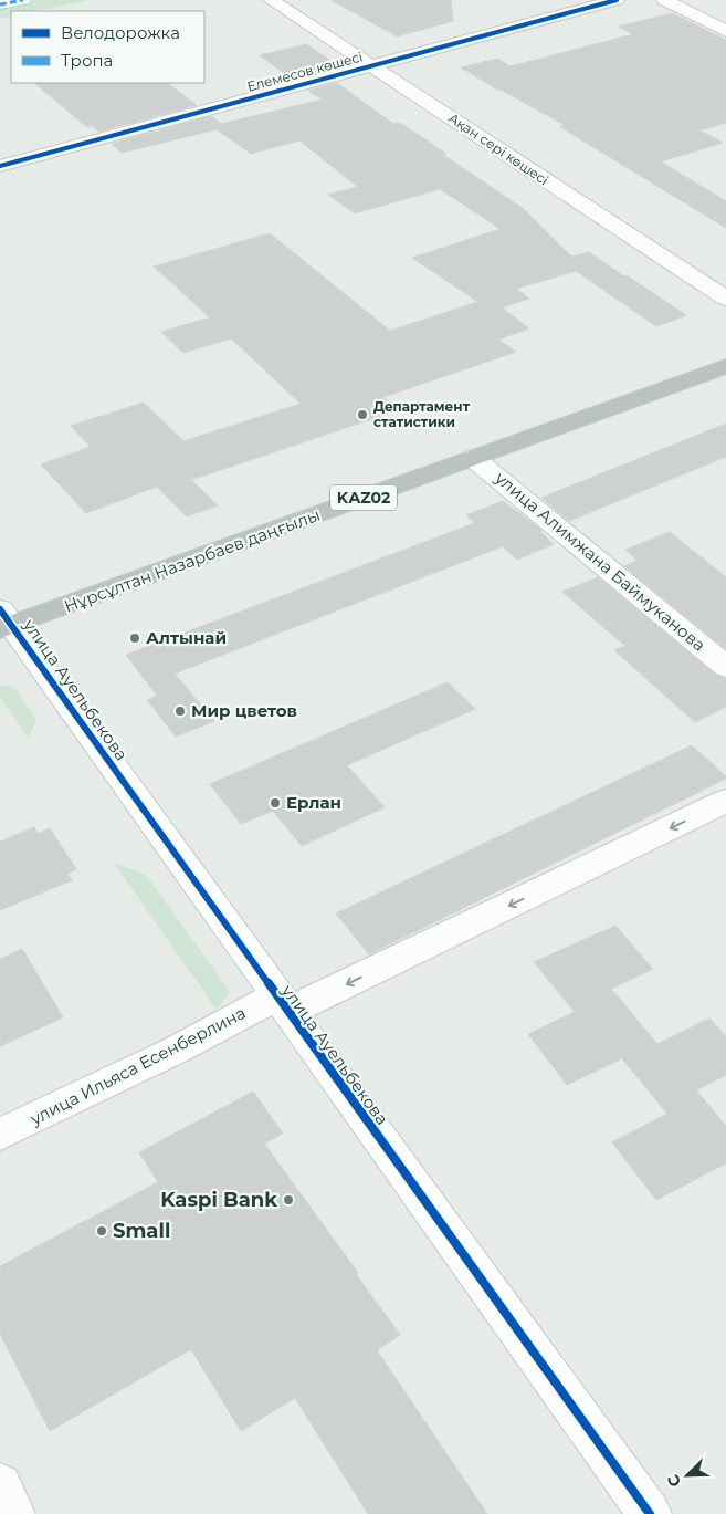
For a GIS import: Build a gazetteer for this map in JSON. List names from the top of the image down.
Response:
{
  "streets": {
    "highway": ["KАZ02", "Нұрсұлтан Назарбаев даңғылы"],
    "street": [
      "Елемесов көшесі",
      "Ақан сері көшесі",
      "улица Алимжана Баймуканова",
      "улица Ауельбекова",
      "улица Ильяса Есенберлина"
    ]
  },
  "crossings": [
    ["Елемесов көшесі", "Ақан сері көшесі"],
    ["Нұрсұлтан Назарбаев даңғылы", "улица Алимжана Баймуканова"],
    ["Нұрсұлтан Назарбаев даңғылы", "улица Ауельбекова"],
    ["улица Ауельбекова", "улица Ильяса Есенберлина"]
  ],
  "one_way": ["улица Ильяса Есенберлина"],
  "places": [
    "Департамент статистики",
    "Алтынай",
    "Мир цветов",
    "Ерлан",
    "Kaspi Bank",
    "Small"
  ],
  "legend": ["Велодорожка", "Тропа"],
  "north": "bottom left"
}
